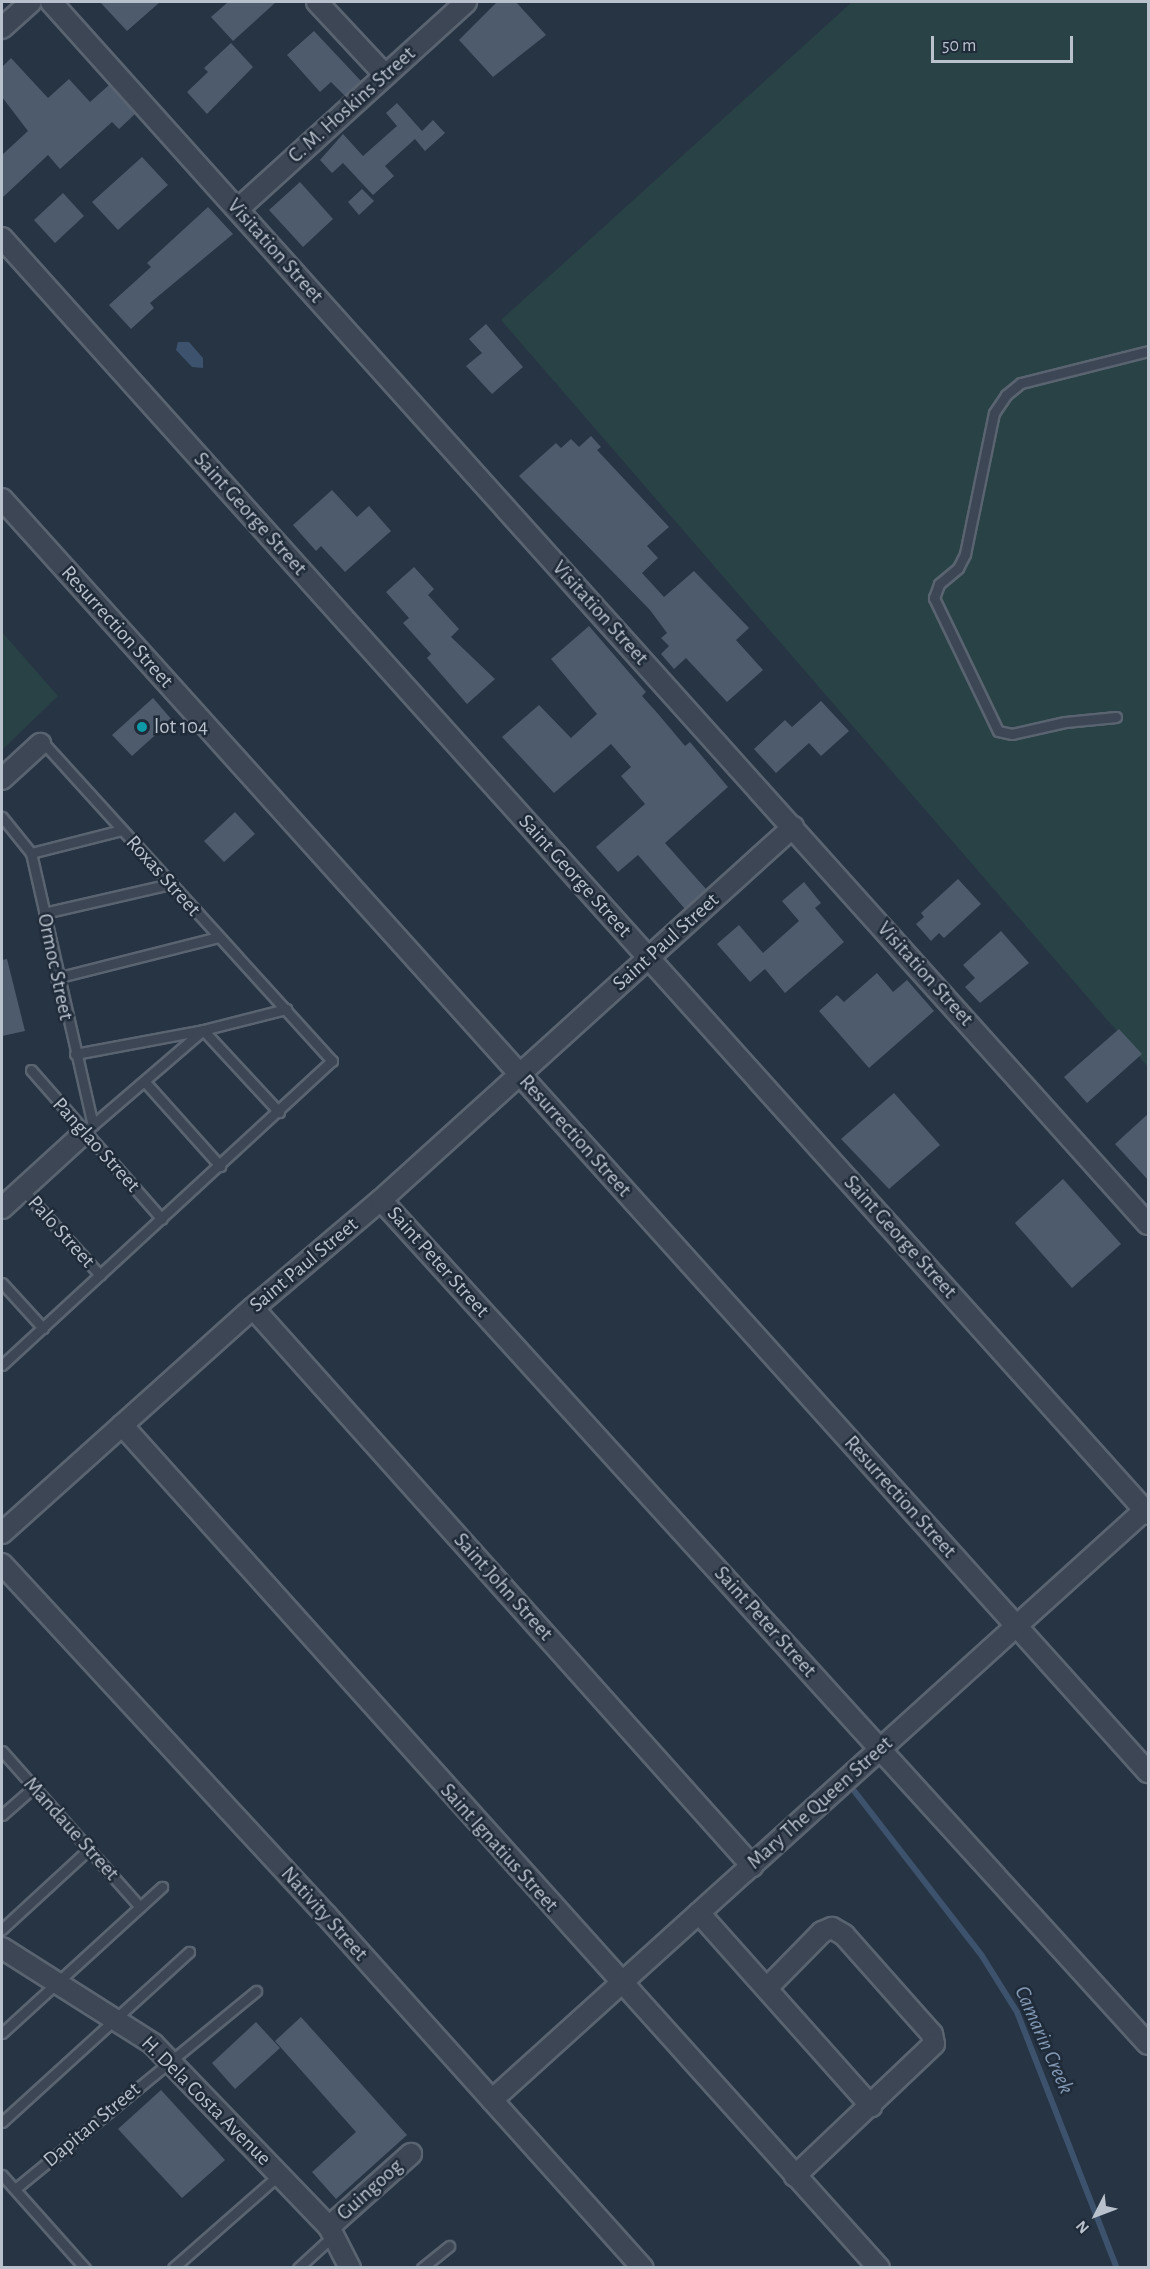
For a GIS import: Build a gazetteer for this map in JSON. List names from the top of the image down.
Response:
{
  "streets": {
    "street": [
      "C. M. Hoskins Street",
      "Visitation Street",
      "Saint George Street",
      "Resurrection Street",
      "Saint Paul Street",
      "Saint Peter Street",
      "Saint John Street",
      "Mary The Queen Street",
      "Saint Ignatius Street",
      "Nativity Street",
      "H. Dela Costa Avenue",
      "Guingoog"
    ],
    "lane": [
      "Roxas Street",
      "Ormoc Street",
      "Panglao Street",
      "Palo Street",
      "Mandaue Street",
      "Dapitan Street"
    ]
  },
  "crossings": [
    ["C. M. Hoskins Street", "Visitation Street"],
    ["Visitation Street", "Saint Paul Street"],
    ["Saint George Street", "Saint Paul Street"],
    ["Saint George Street", "Mary The Queen Street"],
    ["Resurrection Street", "Saint Paul Street"],
    ["Resurrection Street", "Mary The Queen Street"],
    ["Saint Paul Street", "Saint Peter Street"],
    ["Saint Paul Street", "Saint John Street"],
    ["Saint Paul Street", "Saint Ignatius Street"],
    ["Ormoc Street", "Panglao Street"],
    ["Saint Peter Street", "Mary The Queen Street"],
    ["Saint John Street", "Mary The Queen Street"],
    ["Mary The Queen Street", "Saint Ignatius Street"],
    ["Mary The Queen Street", "Nativity Street"],
    ["H. Dela Costa Avenue", "Dapitan Street"],
    ["H. Dela Costa Avenue", "Guingoog"]
  ],
  "water": ["Camarin Creek"],
  "places": ["lot 104"],
  "scale_bar": "50 m",
  "north": "bottom left"
}
